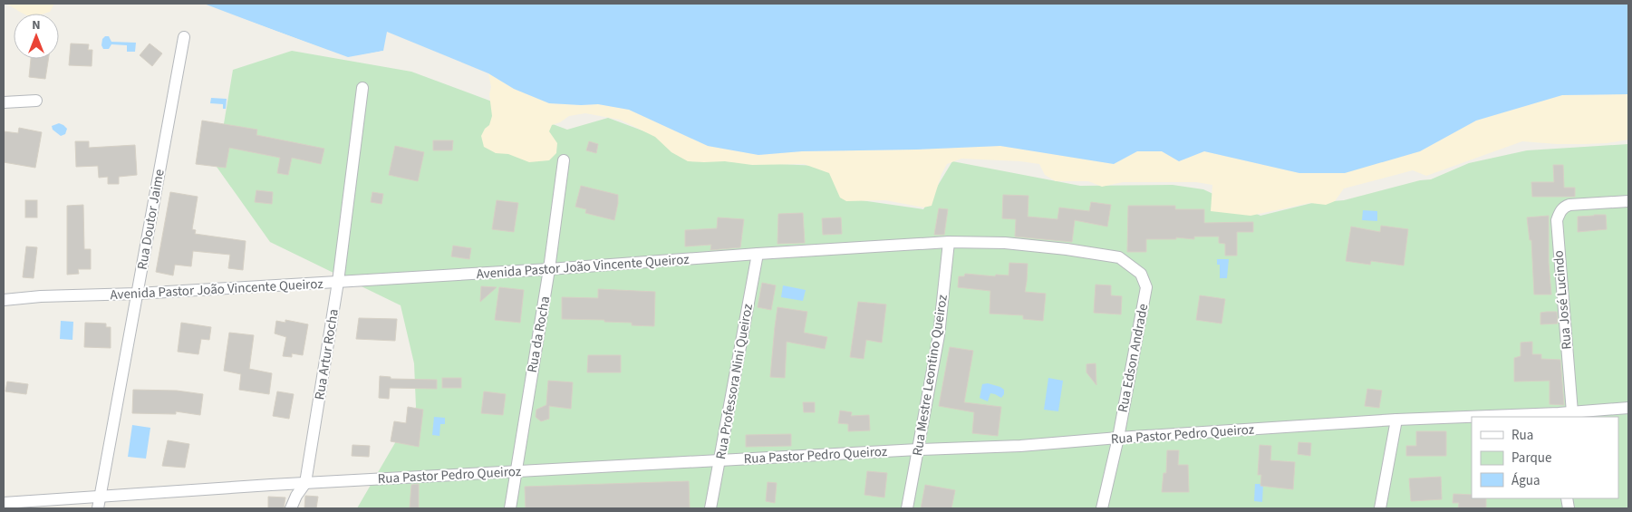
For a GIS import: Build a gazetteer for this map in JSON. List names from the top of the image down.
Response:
{
  "streets": {
    "street": [
      "Rua Doutor Jaime",
      "Avenida Pastor João Vincente Queiroz",
      "Rua José Lucindo",
      "Rua da Rocha",
      "Rua Artur Rocha",
      "Rua Edson Andrade",
      "Rua Mestre Leontino Queiroz",
      "Rua Professora Nini Queiroz",
      "Rua Pastor Pedro Queiroz"
    ]
  },
  "crossings": [
    ["Rua Doutor Jaime", "Avenida Pastor João Vincente Queiroz"],
    ["Rua Doutor Jaime", "Rua Pastor Pedro Queiroz"],
    ["Avenida Pastor João Vincente Queiroz", "Rua da Rocha"],
    ["Avenida Pastor João Vincente Queiroz", "Rua Artur Rocha"],
    ["Avenida Pastor João Vincente Queiroz", "Rua Edson Andrade"],
    ["Avenida Pastor João Vincente Queiroz", "Rua Mestre Leontino Queiroz"],
    ["Avenida Pastor João Vincente Queiroz", "Rua Professora Nini Queiroz"],
    ["Rua José Lucindo", "Rua Pastor Pedro Queiroz"],
    ["Rua da Rocha", "Rua Pastor Pedro Queiroz"],
    ["Rua Artur Rocha", "Rua Pastor Pedro Queiroz"],
    ["Rua Edson Andrade", "Rua Pastor Pedro Queiroz"],
    ["Rua Mestre Leontino Queiroz", "Rua Pastor Pedro Queiroz"],
    ["Rua Professora Nini Queiroz", "Rua Pastor Pedro Queiroz"]
  ],
  "legend": ["Rua", "Parque", "Água"],
  "north": "top"
}
